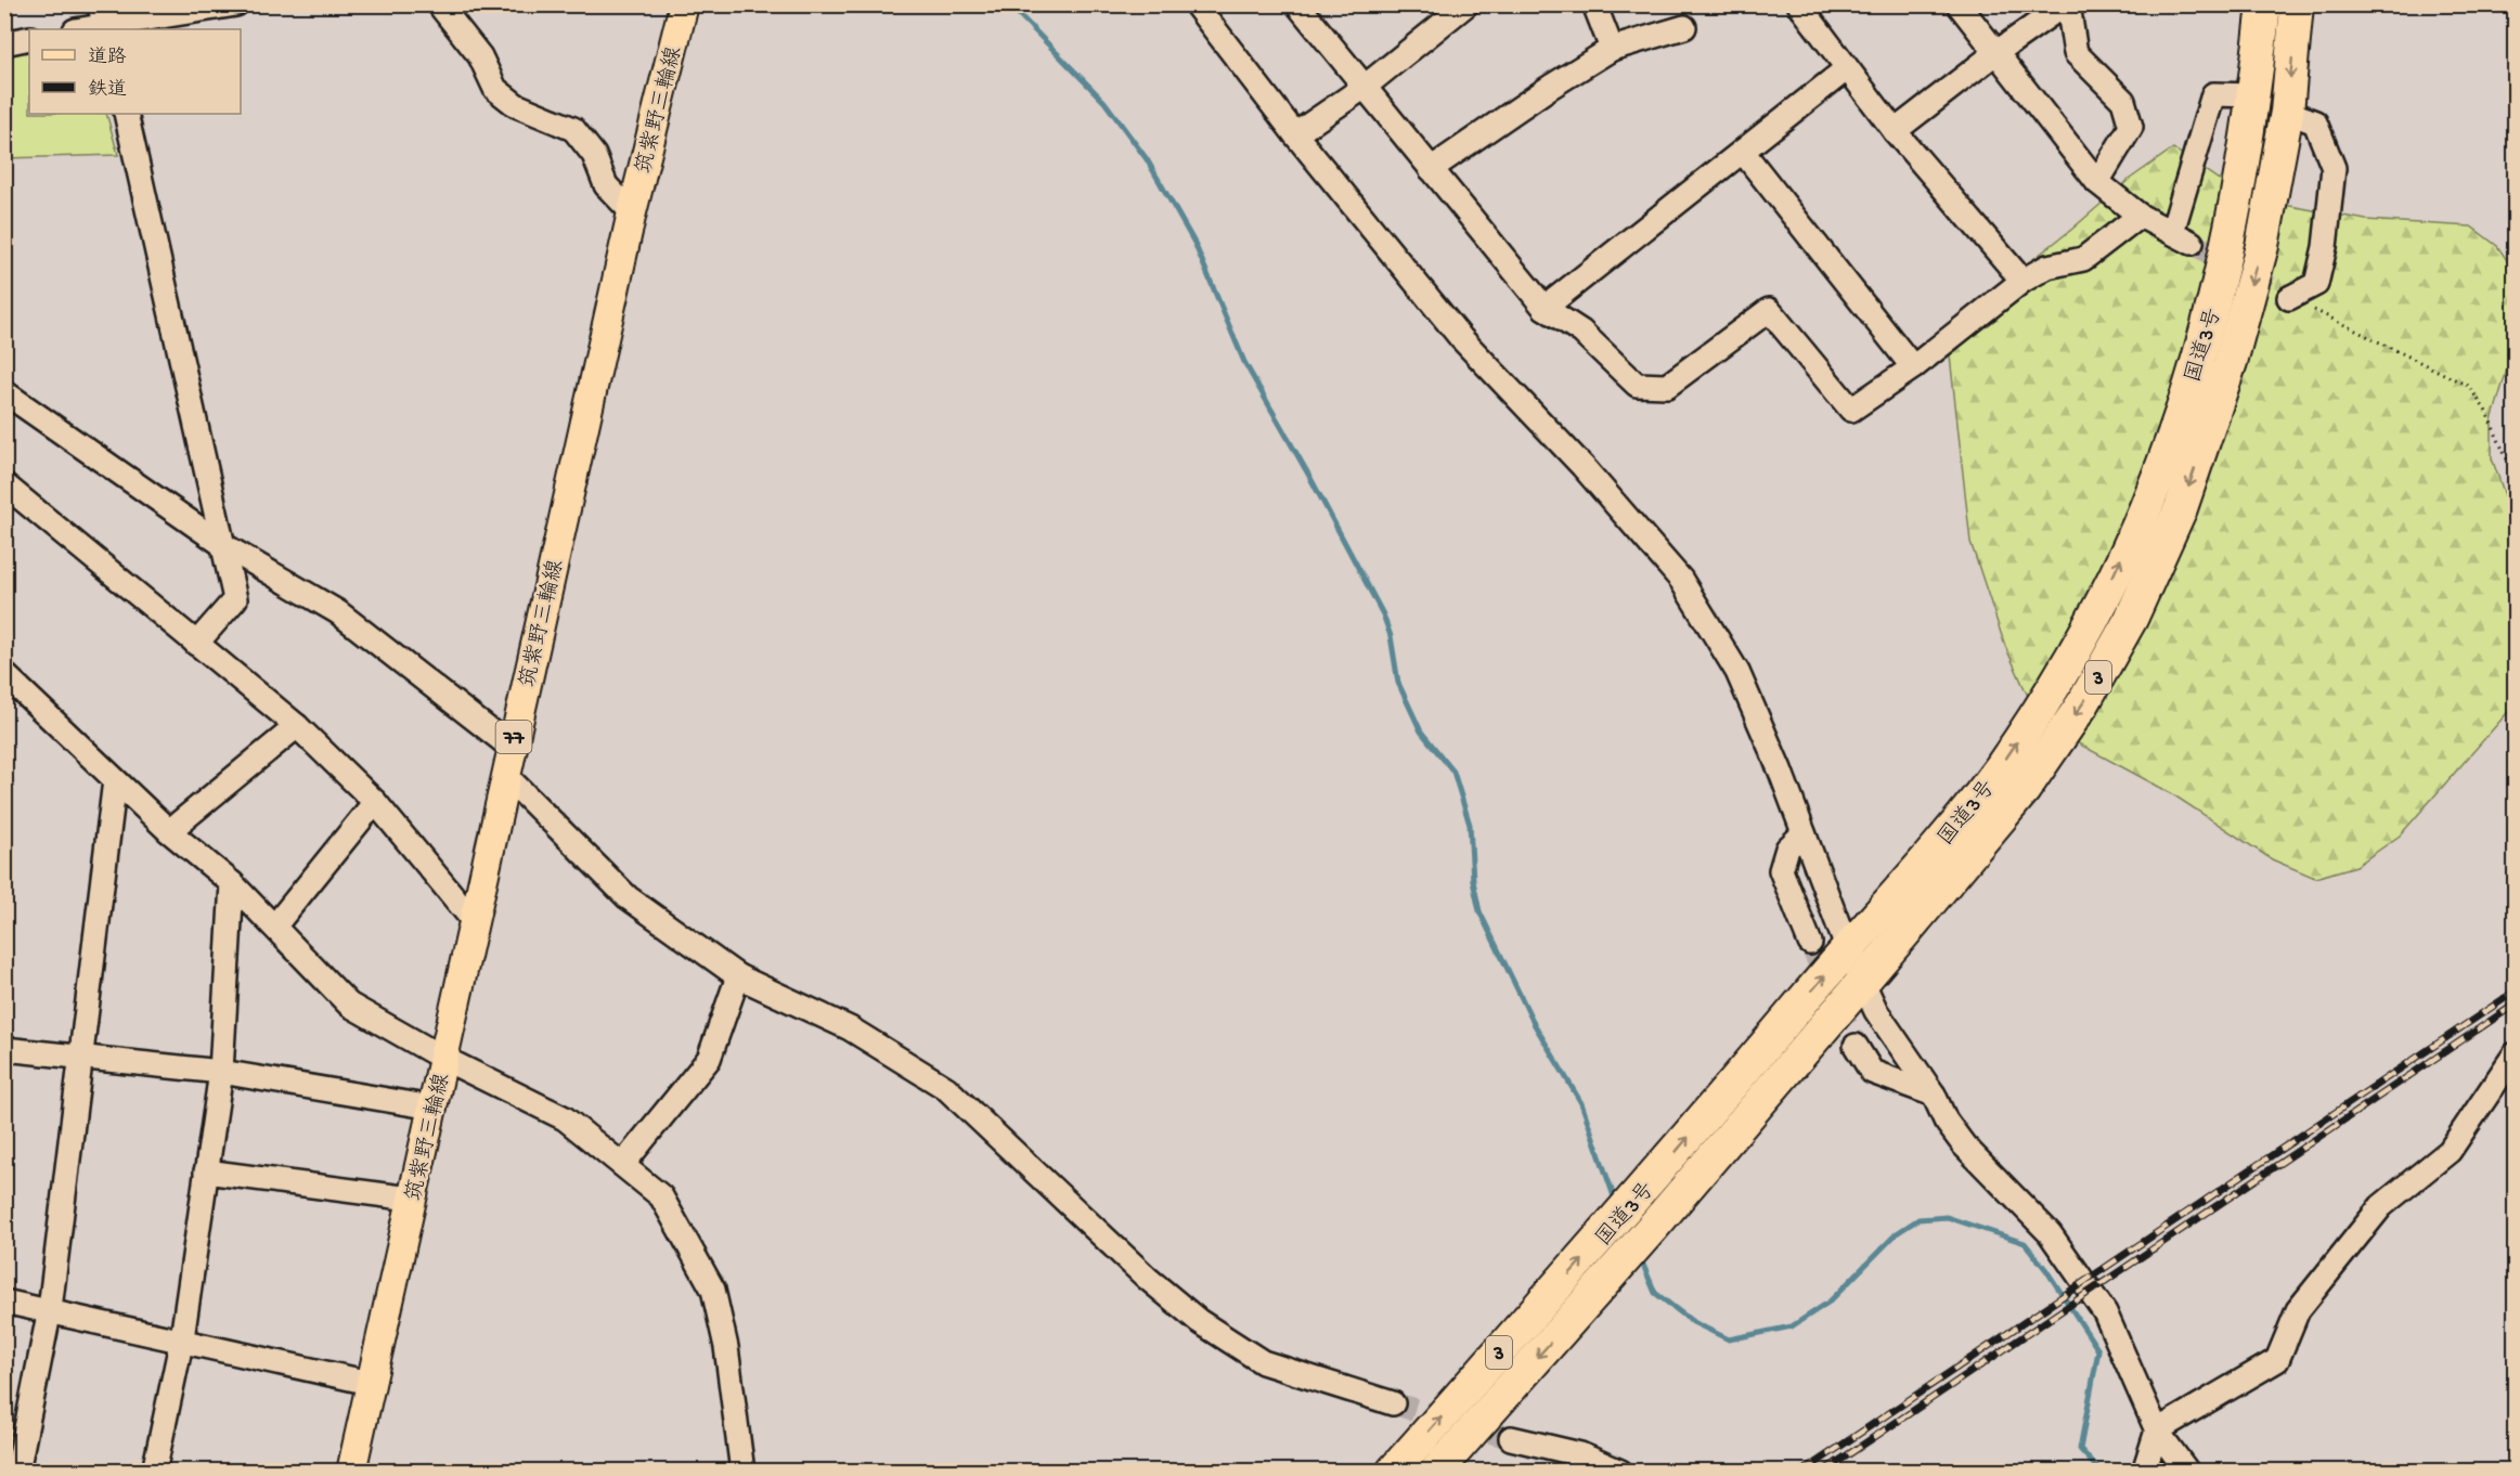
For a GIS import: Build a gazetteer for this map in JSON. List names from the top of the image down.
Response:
{
  "streets": {
    "highway": ["国道3号", "3"],
    "main road": ["筑紫野三輪線", "77"]
  },
  "legend": ["道路", "鉄道"]
}
